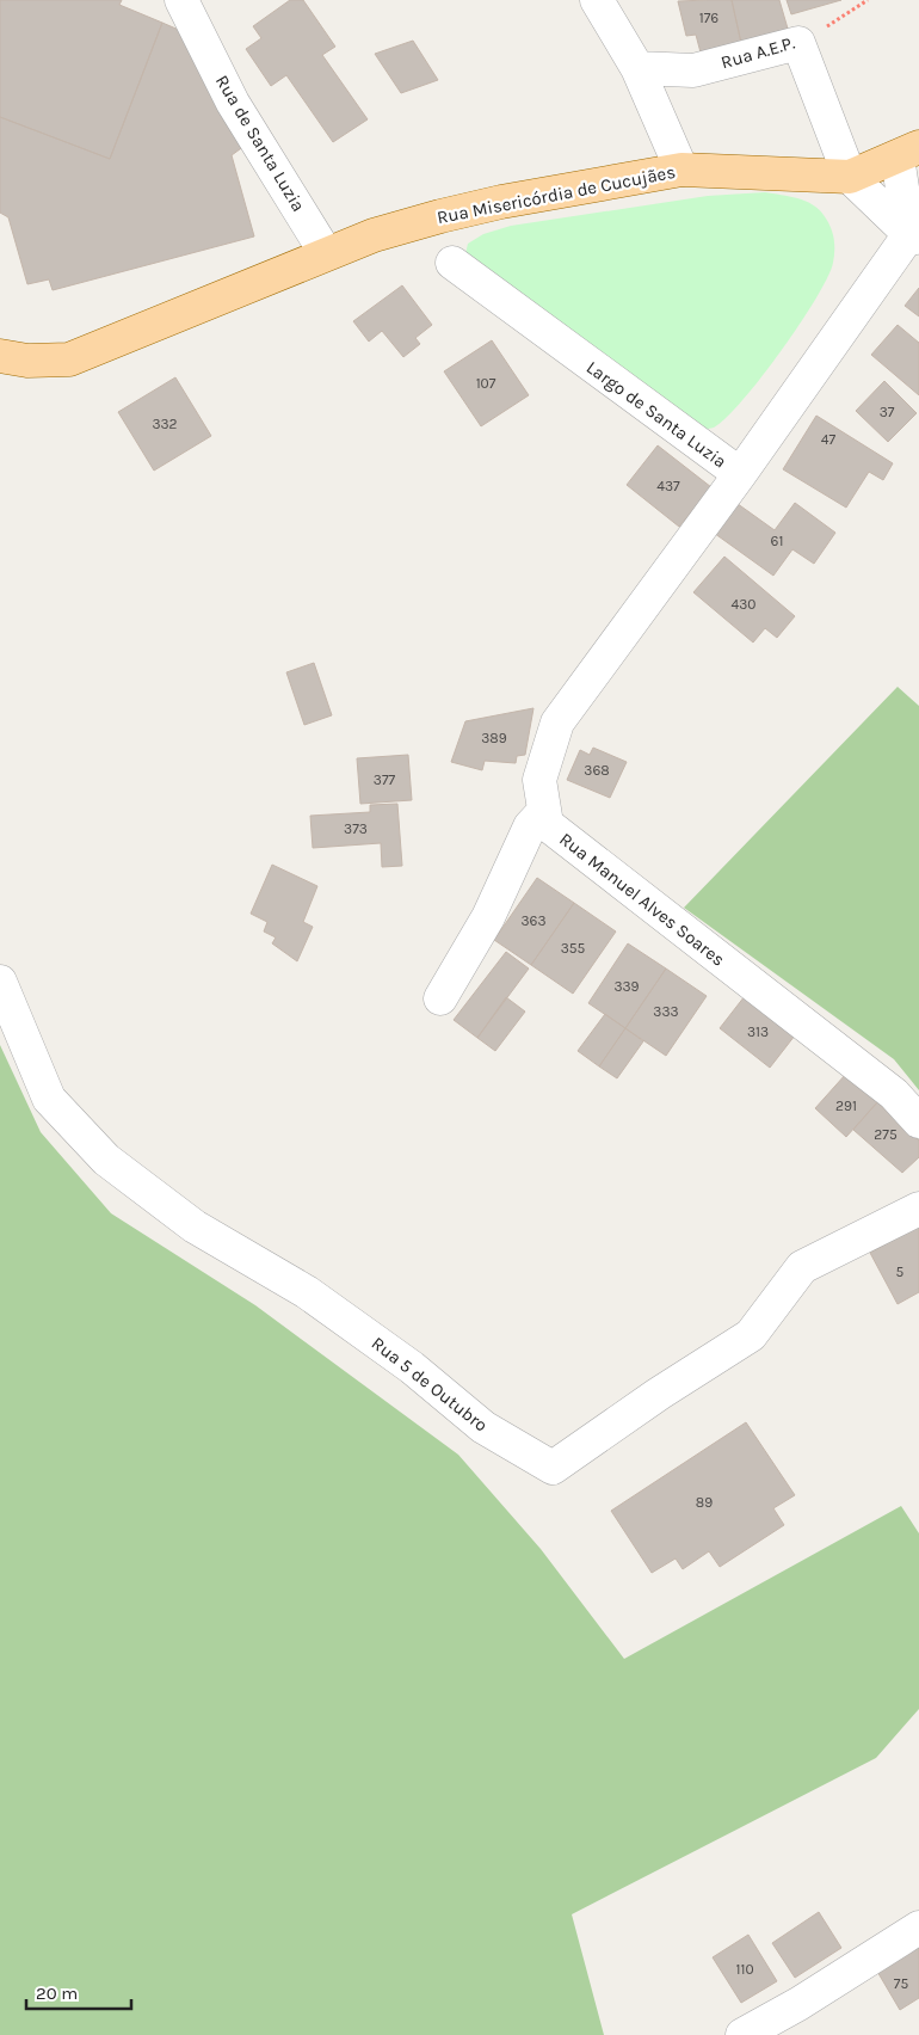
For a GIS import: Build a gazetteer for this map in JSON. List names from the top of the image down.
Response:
{
  "streets": {
    "main road": ["Rua Misericórdia de Cucujães"],
    "street": [
      "Rua A.E.P.",
      "Rua de Santa Luzia",
      "Largo de Santa Luzia",
      "Rua Manuel Alves Soares",
      "Rua 5 de Outubro"
    ]
  },
  "crossings": [
    ["Rua de Santa Luzia", "Rua Misericórdia de Cucujães"],
    ["Largo de Santa Luzia", "Rua Manuel Alves Soares"]
  ],
  "house_numbers": [
    "176",
    "107",
    "37",
    "332",
    "47",
    "437",
    "61",
    "430",
    "389",
    "368",
    "377",
    "373",
    "363",
    "355",
    "339",
    "333",
    "313",
    "291",
    "275",
    "5",
    "89",
    "110",
    "75"
  ],
  "scale_bar": "20 m"
}
